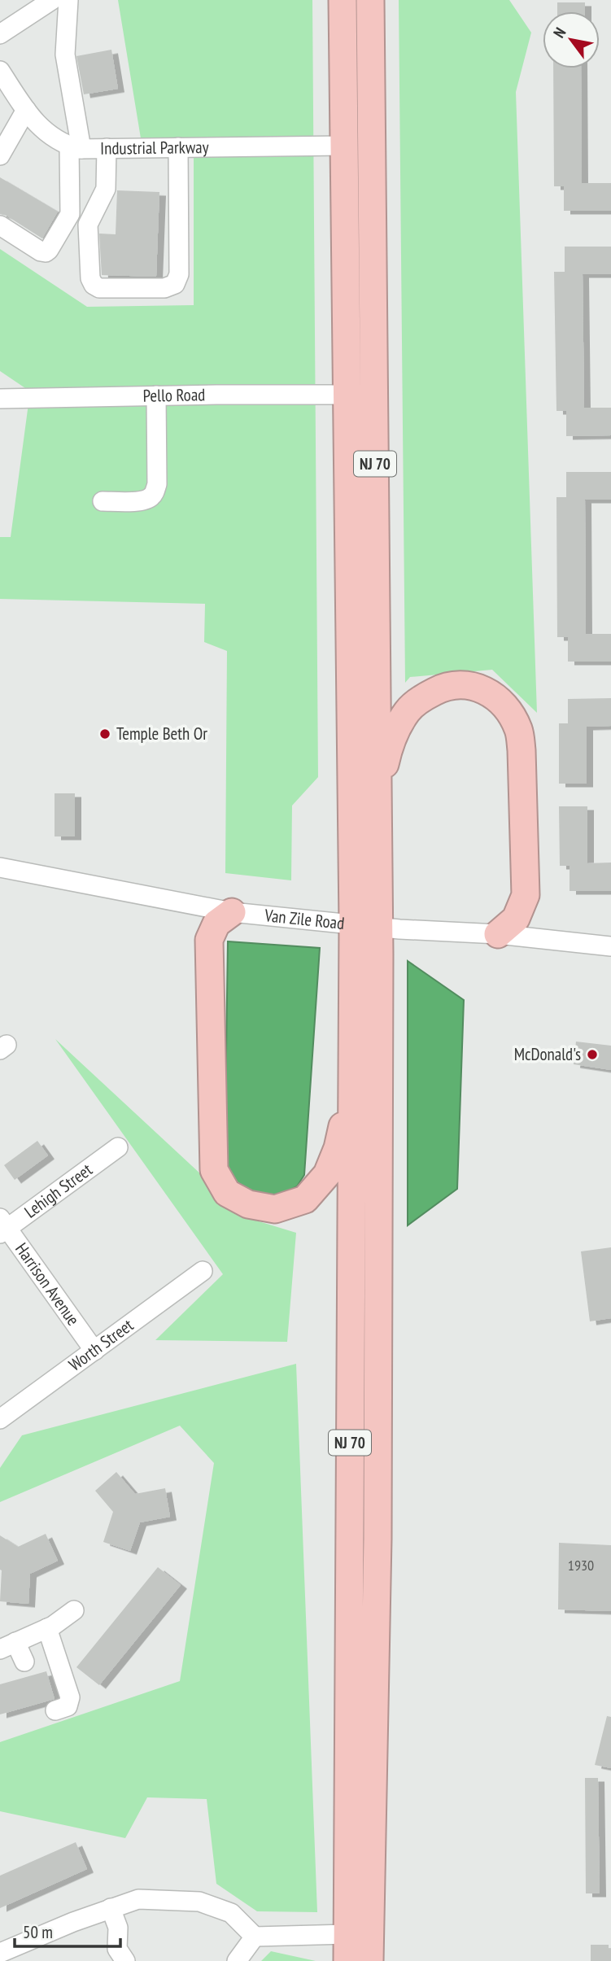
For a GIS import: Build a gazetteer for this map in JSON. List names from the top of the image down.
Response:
{
  "streets": {
    "highway": ["NJ 70"],
    "street": [
      "Industrial Parkway",
      "Pello Road",
      "Van Zile Road",
      "Lehigh Street",
      "Harrison Avenue",
      "Worth Street"
    ]
  },
  "crossings": [
    ["Industrial Parkway", "NJ 70"],
    ["Pello Road", "NJ 70"],
    ["NJ 70", "Van Zile Road"],
    ["Lehigh Street", "Harrison Avenue"],
    ["Harrison Avenue", "Worth Street"]
  ],
  "places": ["Temple Beth Or", "McDonald's"],
  "house_numbers": ["1930"],
  "scale_bar": "50 m",
  "north": "top left"
}
